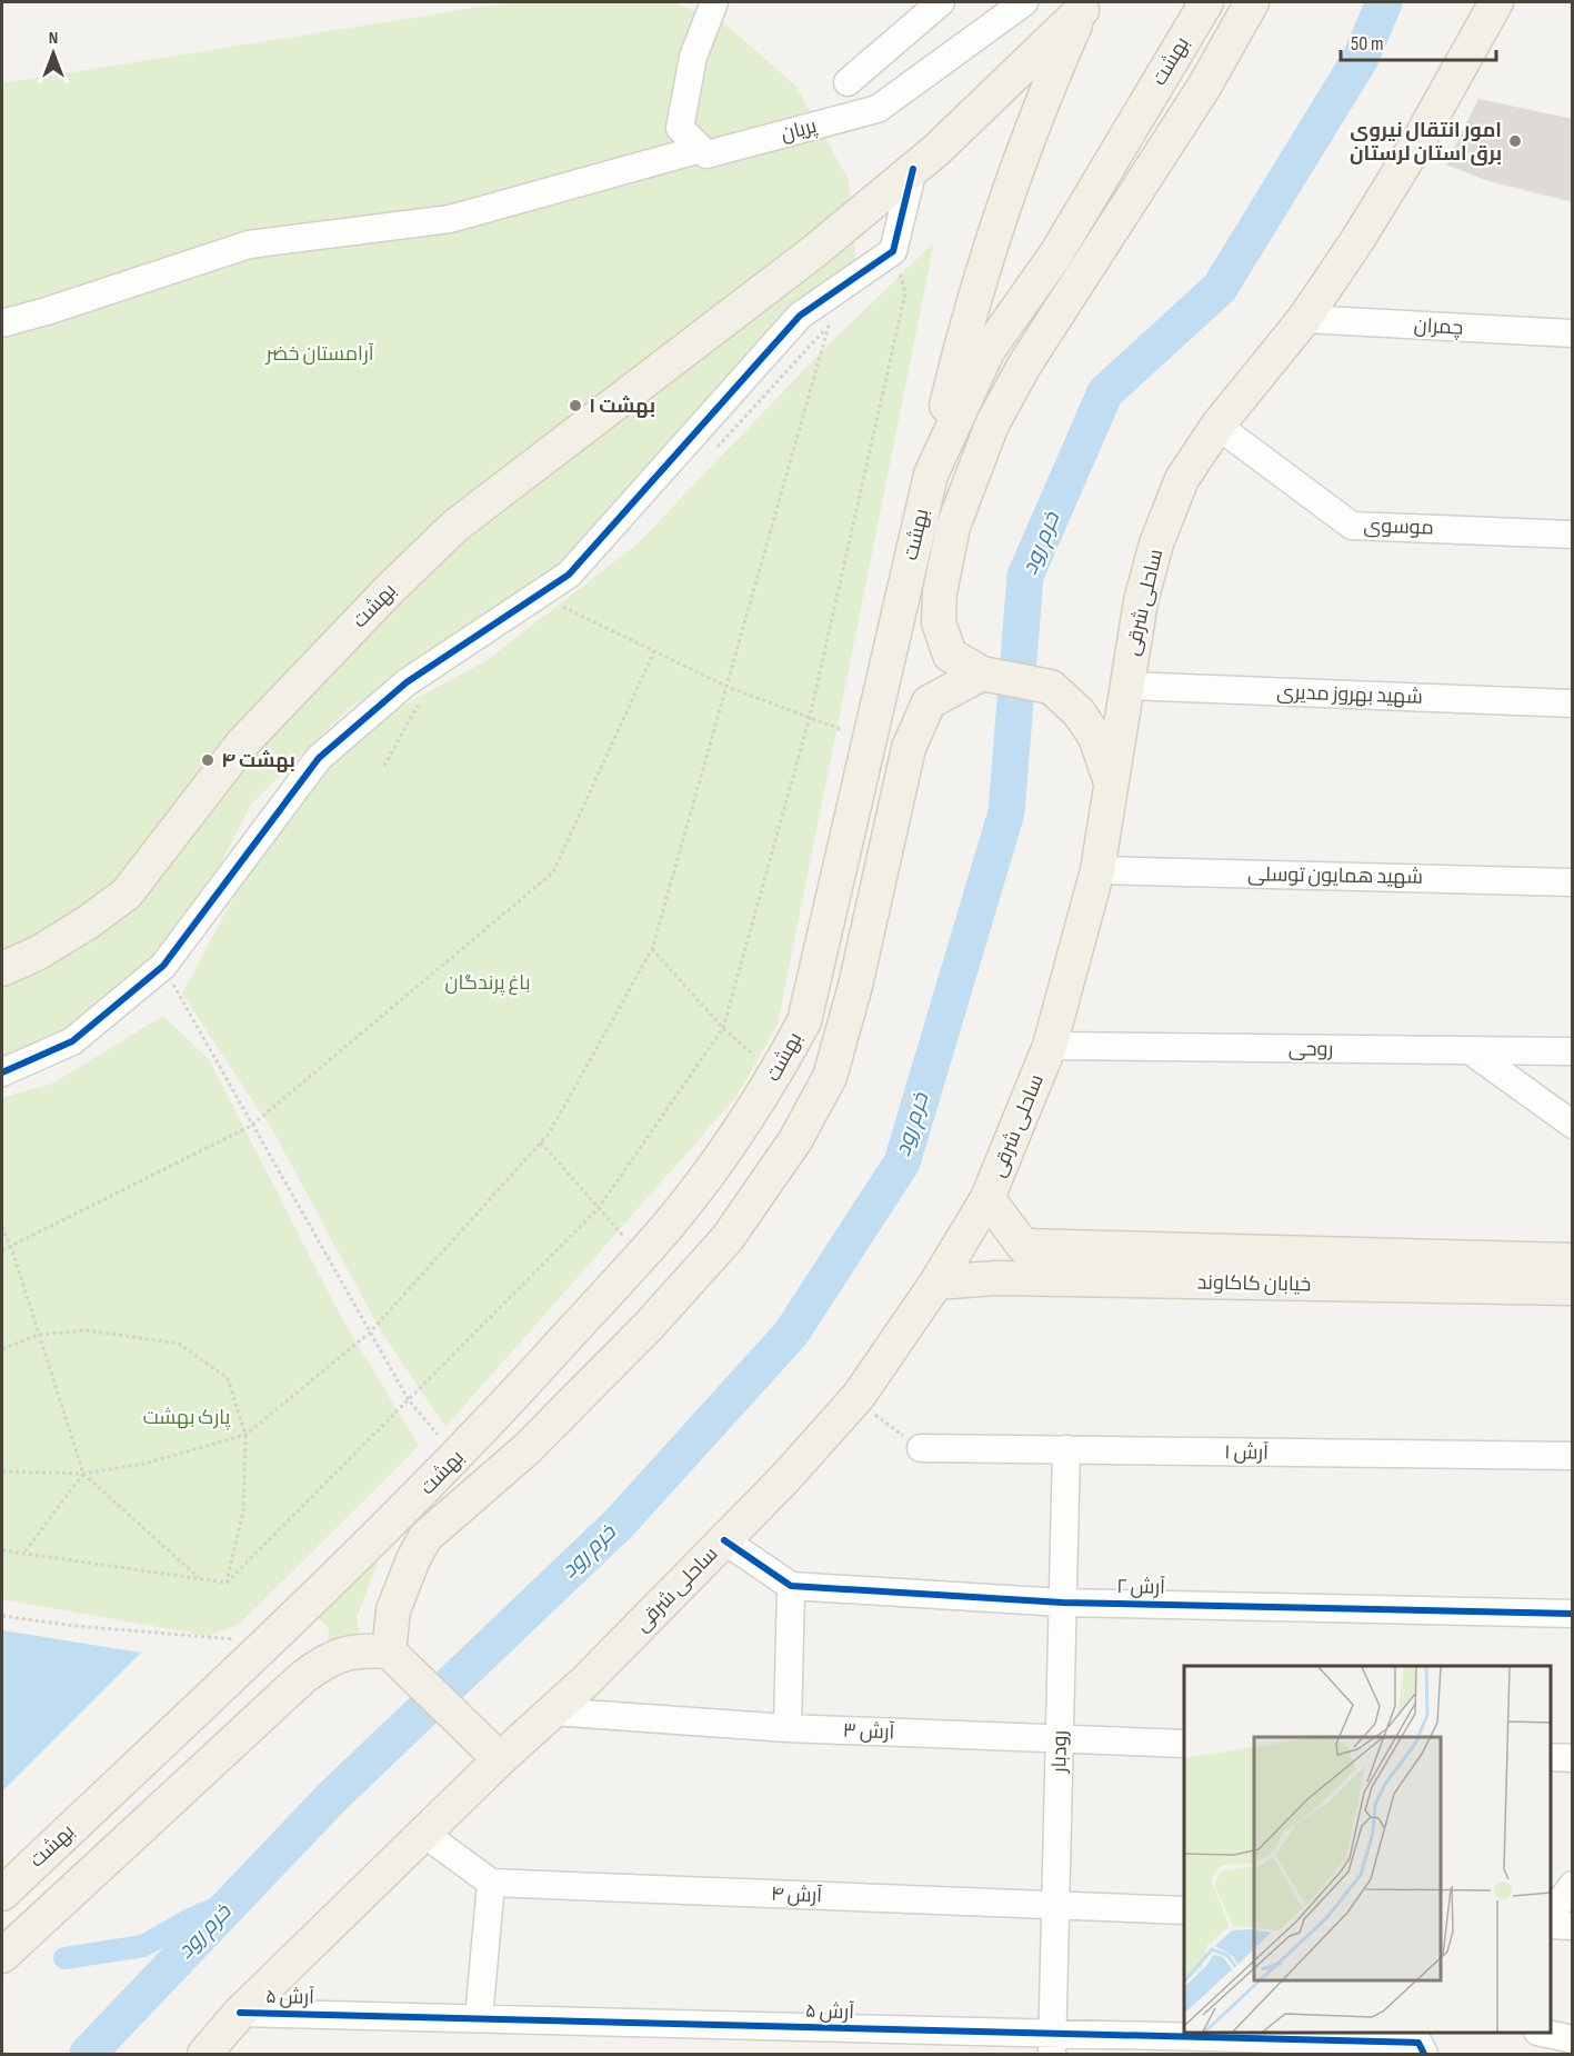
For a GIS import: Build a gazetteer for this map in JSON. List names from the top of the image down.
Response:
{
  "streets": {
    "main road": ["بهشت", "ساحلی شرقی", "خیابان کاکاوند"],
    "street": [
      "پریان",
      "چمران",
      "موسوی",
      "شهید بهروز مدیری",
      "شهید همایون توسلی",
      "روحی",
      "آرش ۱",
      "آرش ۲",
      "آرش ۳",
      "رودبار",
      "آرش ۴",
      "آرش ۵"
    ]
  },
  "crossings": [
    ["چمران", "ساحلی شرقی"],
    ["موسوی", "ساحلی شرقی"],
    ["ساحلی شرقی", "شهید بهروز مدیری"],
    ["ساحلی شرقی", "شهید همایون توسلی"],
    ["ساحلی شرقی", "روحی"],
    ["ساحلی شرقی", "خیابان کاکاوند"],
    ["ساحلی شرقی", "آرش ۳"],
    ["ساحلی شرقی", "آرش ۵"],
    ["آرش ۱", "رودبار"],
    ["آرش ۲", "رودبار"],
    ["آرش ۳", "رودبار"],
    ["رودبار", "آرش ۴"],
    ["رودبار", "آرش ۵"]
  ],
  "water": ["خرم رود"],
  "parks": ["آرامستان خضر", "باغ پرندگان", "پارک بهشت"],
  "places": ["امور انتقال نیروی برق استان لرستان", "بهشت ۱", "بهشت ۴"],
  "scale_bar": "50 m",
  "north": "top"
}
